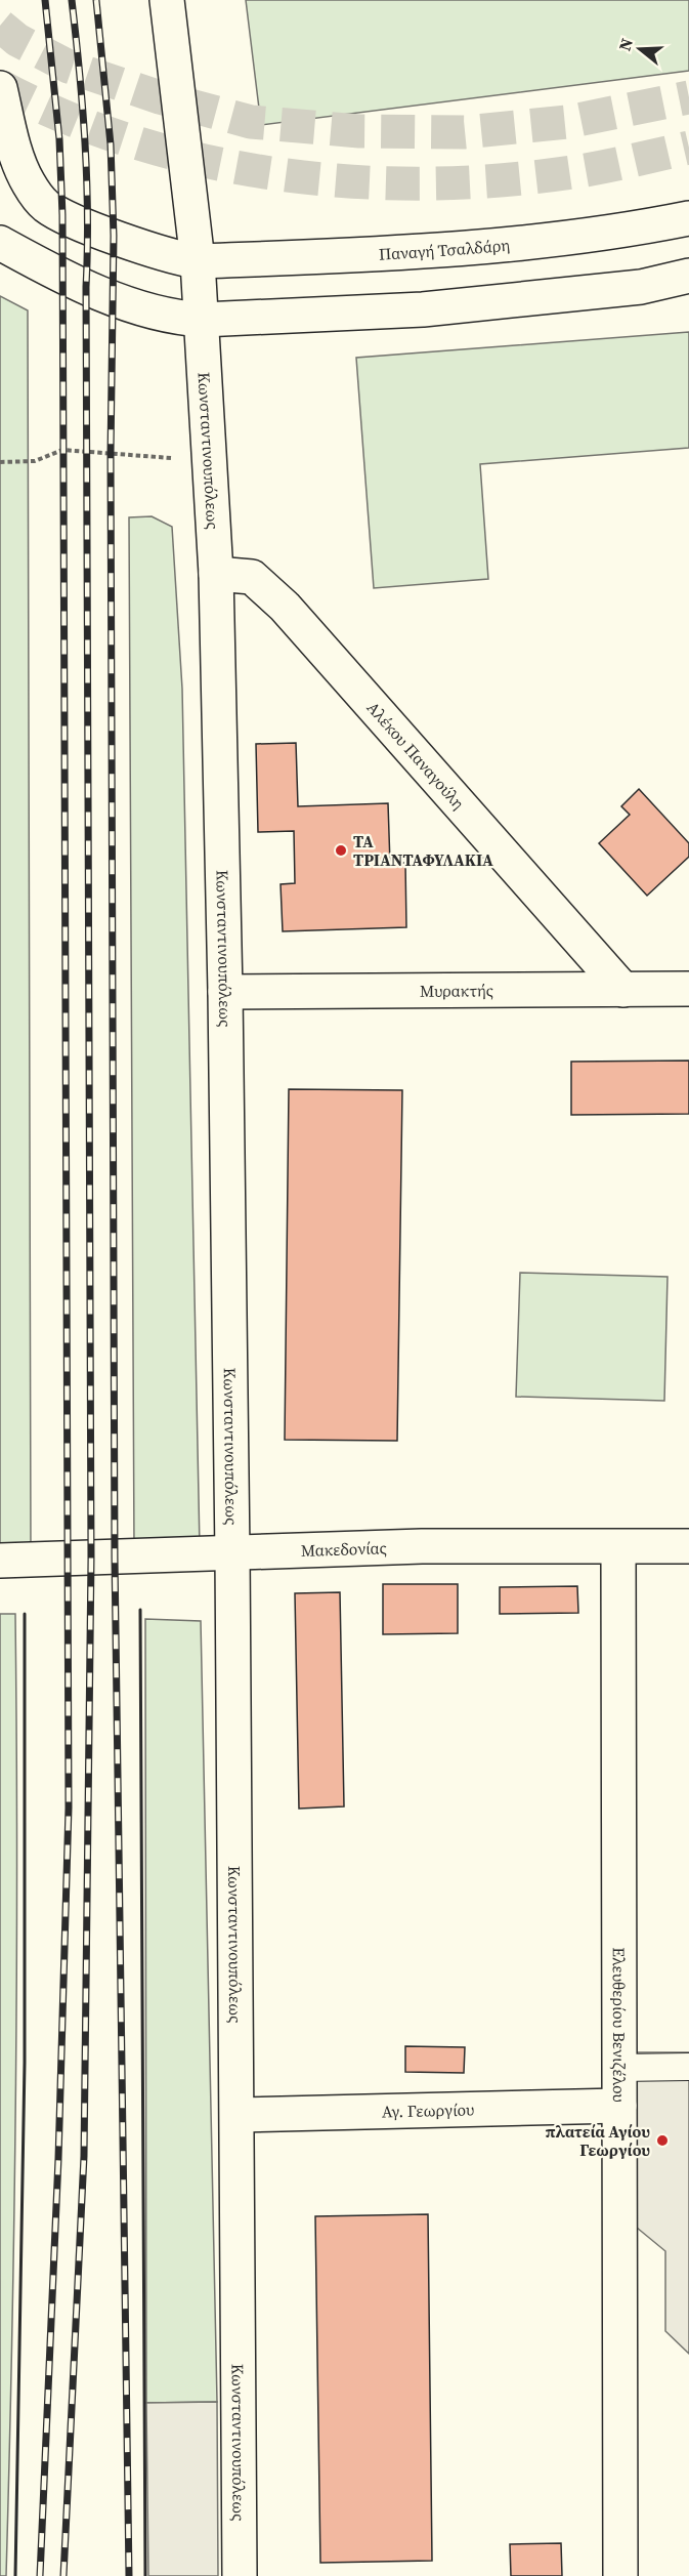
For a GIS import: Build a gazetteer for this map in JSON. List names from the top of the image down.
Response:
{
  "streets": {
    "street": [
      "Παναγή Τσαλδάρη",
      "Κωνσταντινουπόλεως",
      "Αλέκου Παναγούλη",
      "Μυρακτής",
      "Μακεδονίας",
      "Ελευθερίου Βενιζέλου",
      "Αγ. Γεωργίου"
    ]
  },
  "crossings": [
    ["Παναγή Τσαλδάρη", "Κωνσταντινουπόλεως"],
    ["Κωνσταντινουπόλεως", "Αλέκου Παναγούλη"],
    ["Κωνσταντινουπόλεως", "Μυρακτής"],
    ["Κωνσταντινουπόλεως", "Μακεδονίας"],
    ["Κωνσταντινουπόλεως", "Αγ. Γεωργίου"],
    ["Αλέκου Παναγούλη", "Μυρακτής"],
    ["Μακεδονίας", "Ελευθερίου Βενιζέλου"],
    ["Ελευθερίου Βενιζέλου", "Αγ. Γεωργίου"]
  ],
  "places": ["ΤΑ ΤΡΙΑΝΤΑΦΥΛΑΚΙΑ", "πλατεία Αγίου Γεωργίου"],
  "north": "left"
}
